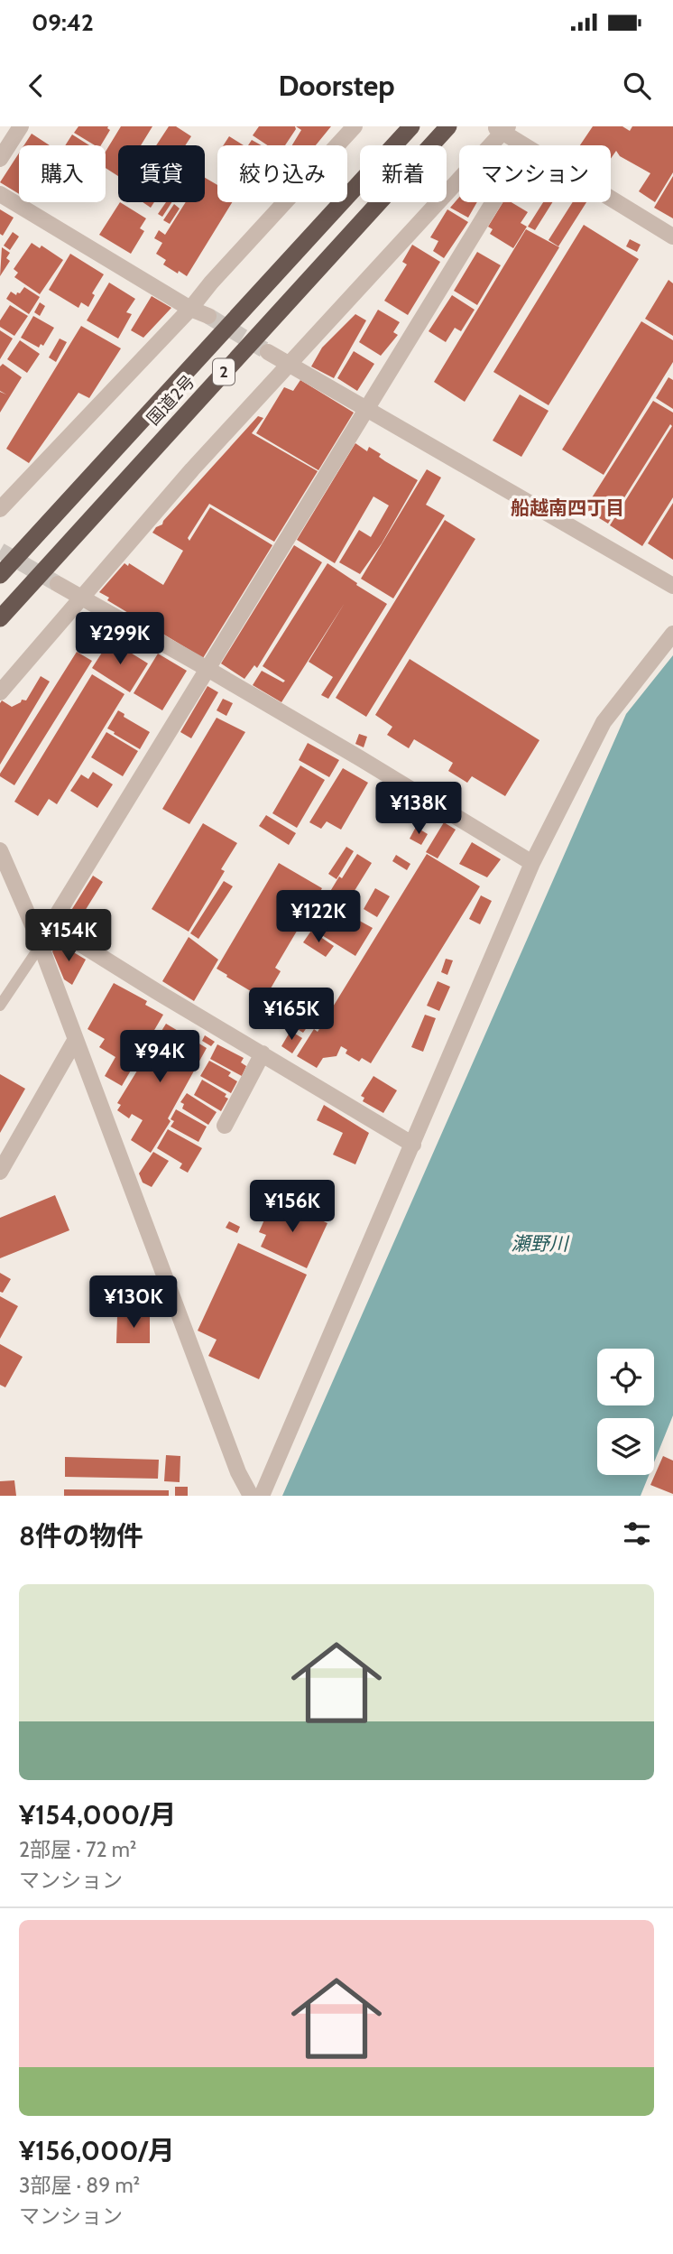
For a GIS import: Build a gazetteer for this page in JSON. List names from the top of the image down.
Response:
{
  "streets": {
    "highway": ["2", "国道2号"]
  },
  "districts": ["船越南四丁目"],
  "water": ["瀬野川"],
  "page": {
    "status": "09:42",
    "header": "Doorstep",
    "chip": [
      "購入",
      "賃貸",
      "絞り込み",
      "新着",
      "マンション"
    ],
    "price": [
      "¥299K",
      "¥138K",
      "¥122K",
      "¥154K",
      "¥165K",
      "¥94K",
      "¥156K",
      "¥130K"
    ],
    "heading": "8件の物件",
    "list": [
      {
        "name": "¥154,000/月",
        "note": "2部屋 · 72 m² · マンション"
      },
      {
        "name": "¥156,000/月",
        "note": "3部屋 · 89 m² · マンション"
      }
    ]
  }
}
